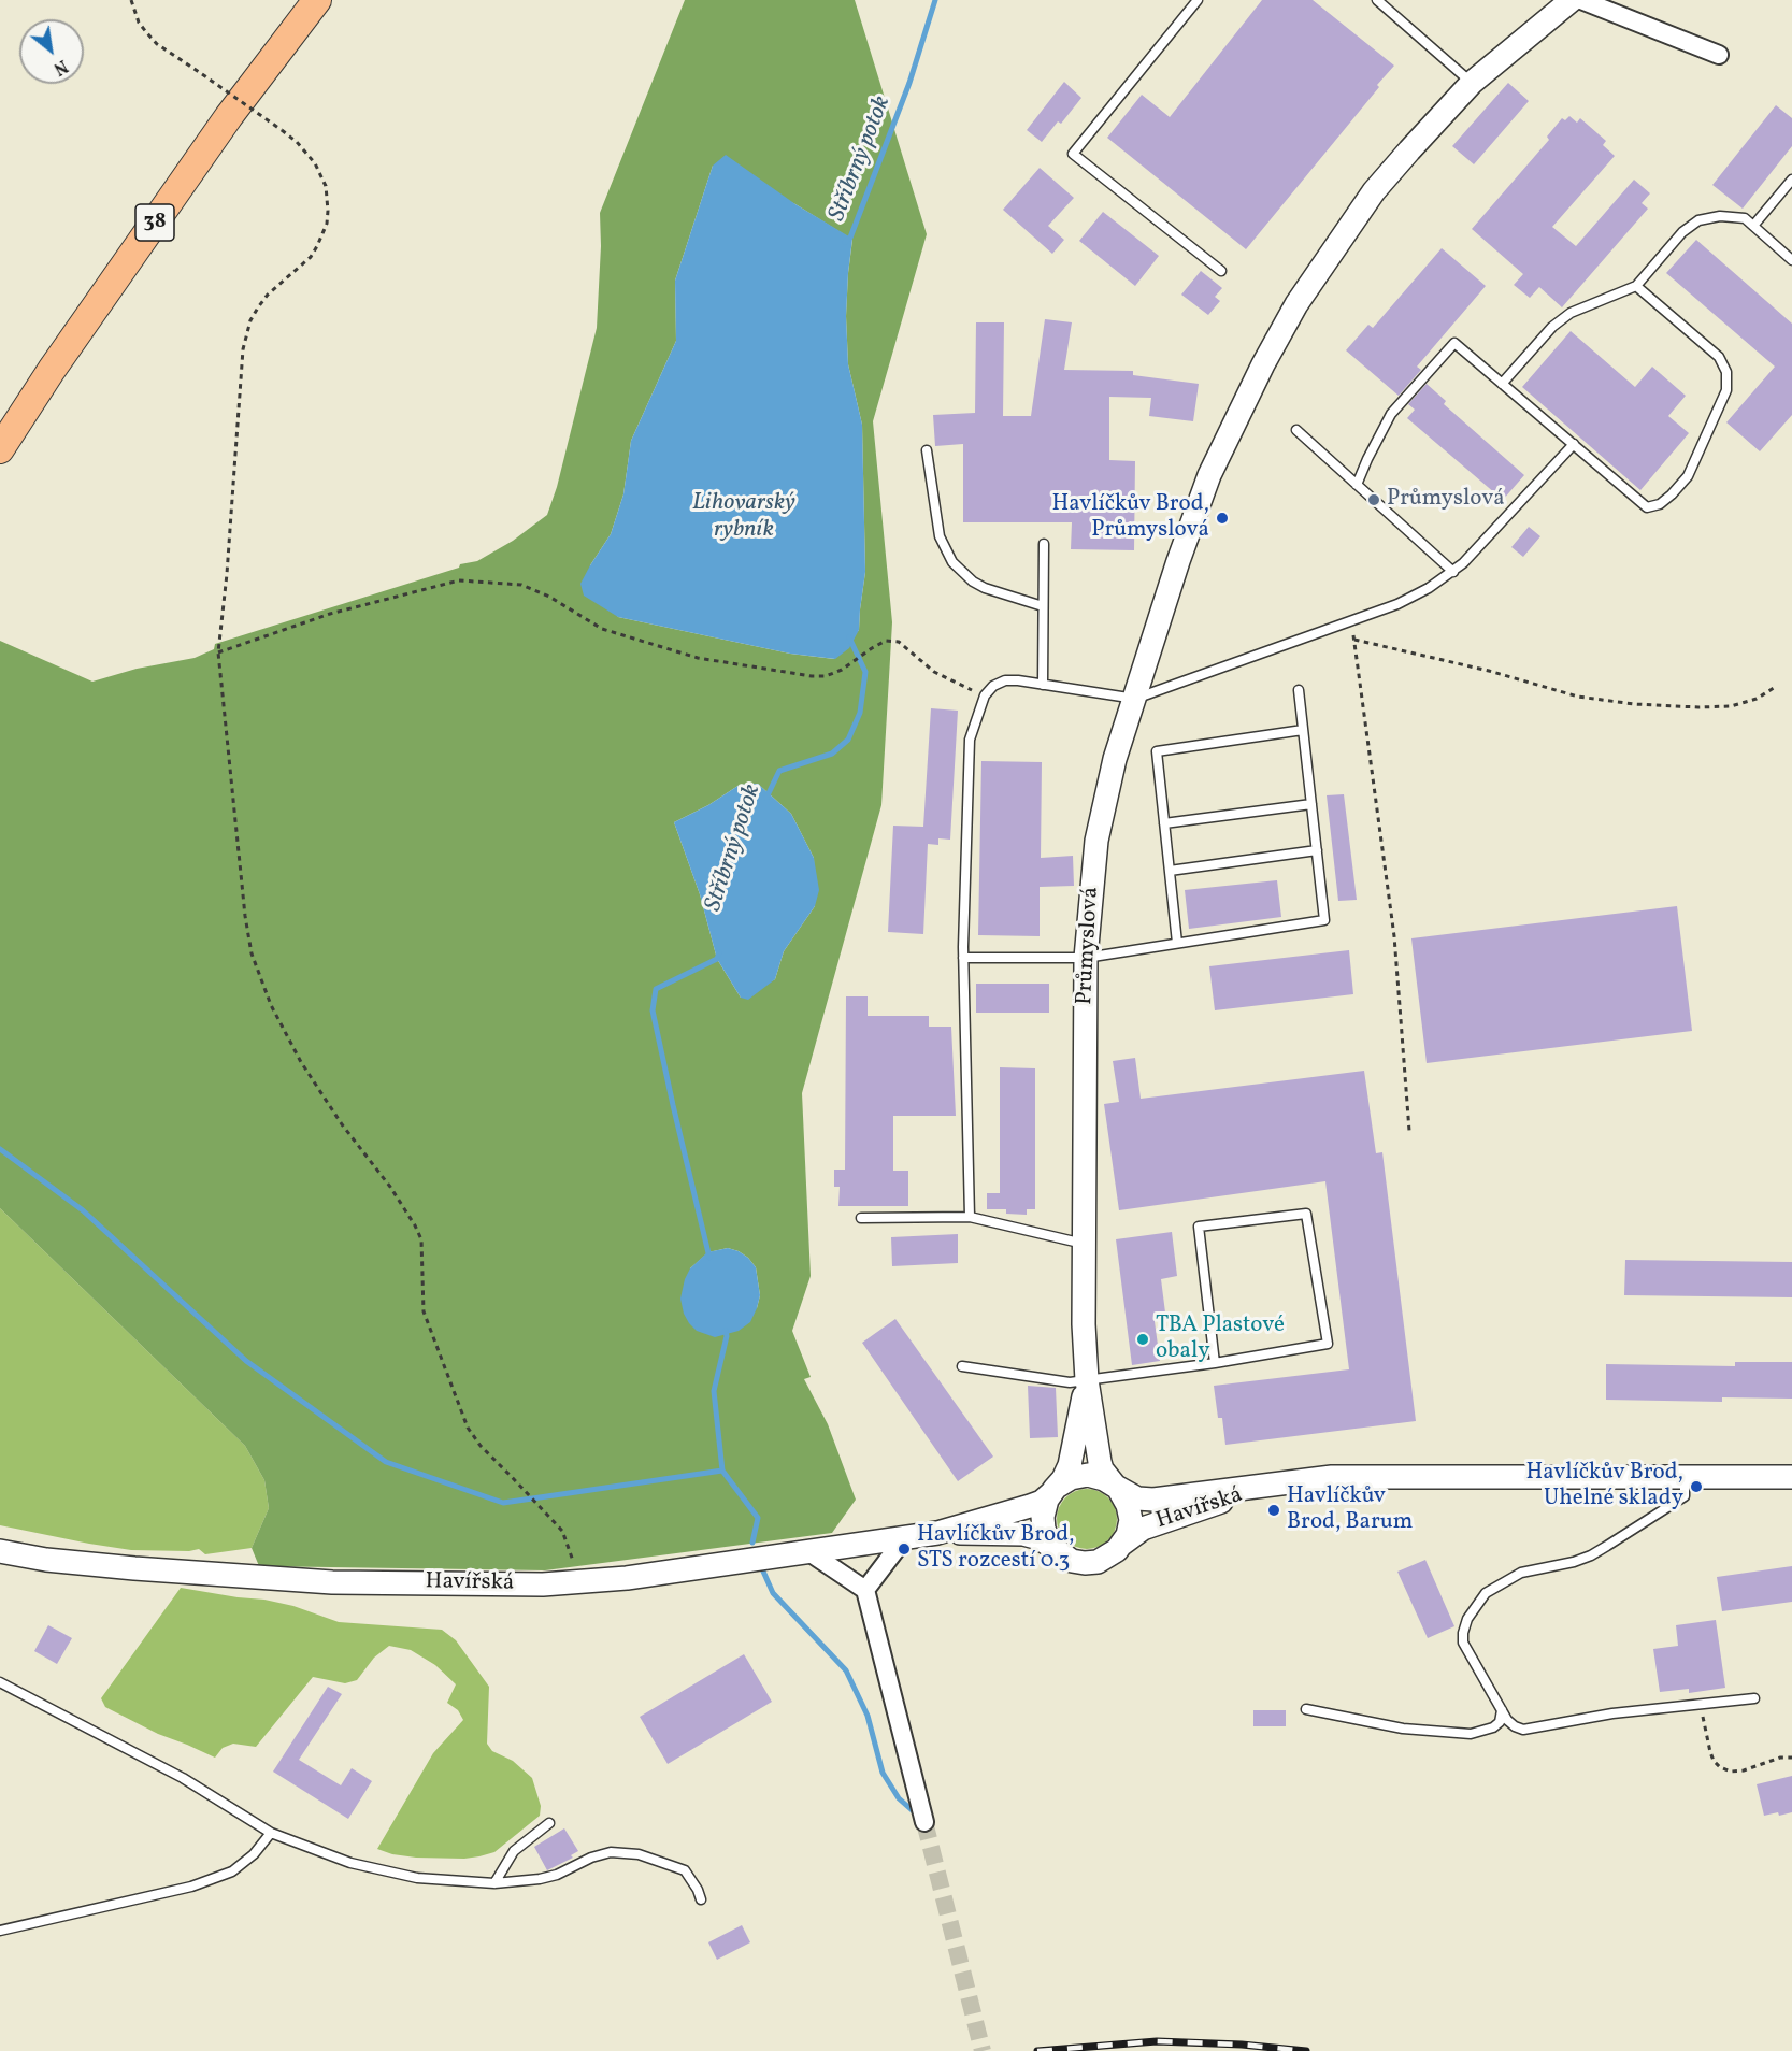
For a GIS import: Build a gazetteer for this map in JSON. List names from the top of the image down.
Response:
{
  "streets": {
    "main road": ["38"],
    "street": ["Průmyslová", "Havířská"]
  },
  "crossings": [
    ["Průmyslová", "Havířská"]
  ],
  "water": ["Stříbrný potok", "Lihovarský rybník"],
  "places": [
    "Průmyslová",
    "Havlíčkův Brod, Průmyslová",
    "TBA Plastové obaly",
    "Havlíčkův Brod, Uhelné sklady",
    "Havlíčkův Brod, Barum",
    "Havlíčkův Brod, STS rozcestí 0.3"
  ],
  "north": "bottom right"
}
